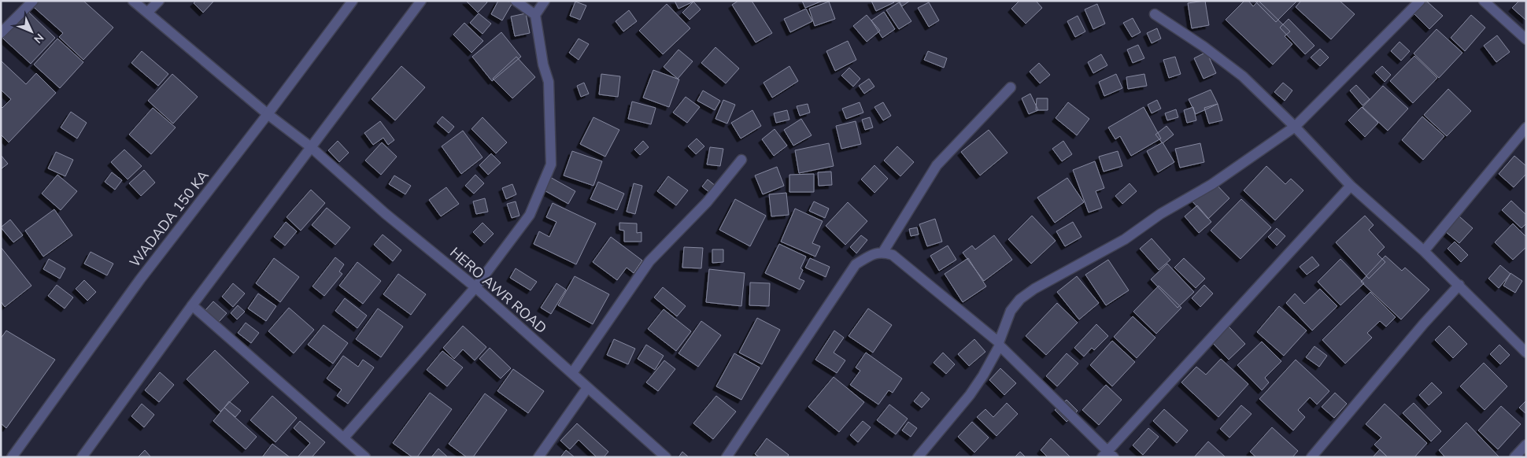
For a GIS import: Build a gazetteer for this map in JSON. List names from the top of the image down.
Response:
{
  "streets": {
    "street": ["WADADA 150 KA", "HERO AWR ROAD"]
  },
  "crossings": [
    ["WADADA 150 KA", "HERO AWR ROAD"]
  ],
  "north": "bottom right"
}
